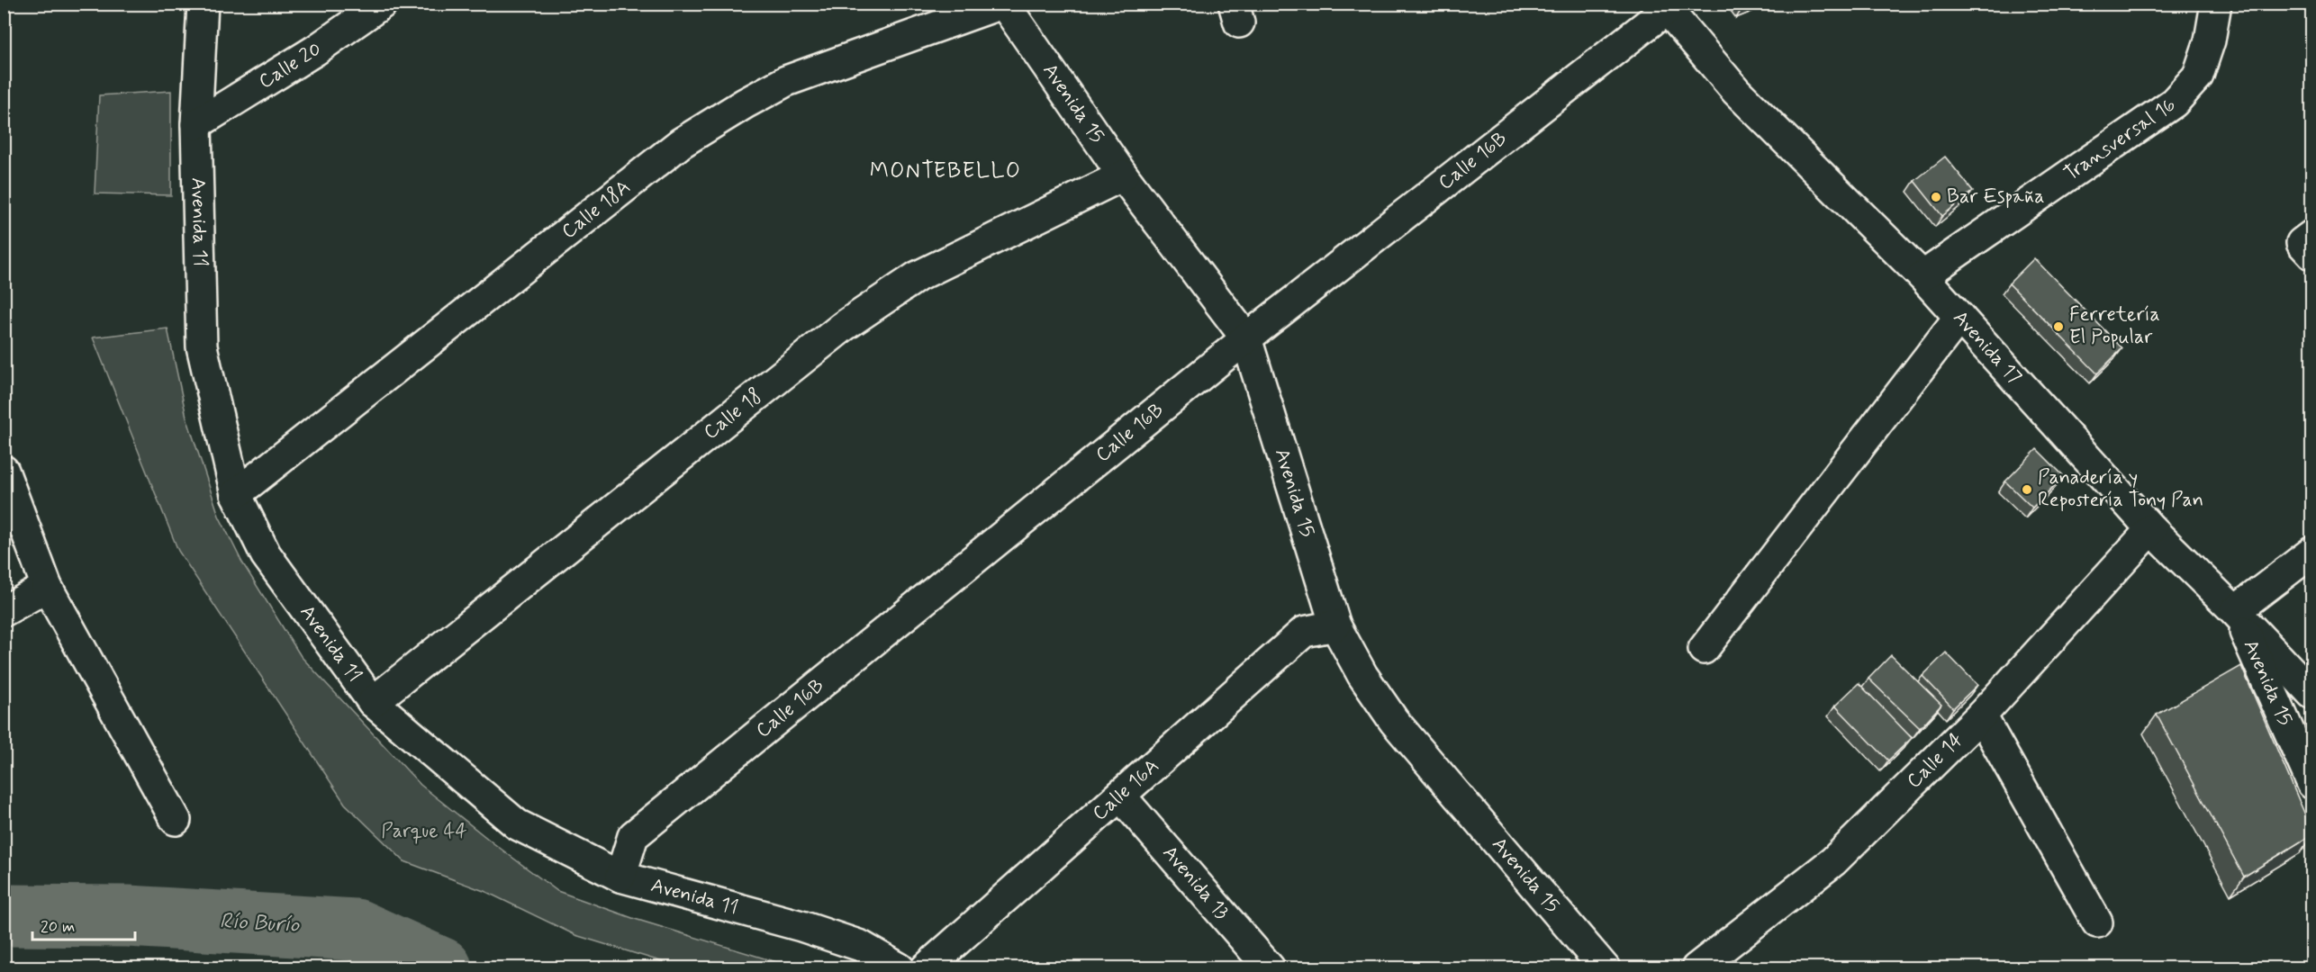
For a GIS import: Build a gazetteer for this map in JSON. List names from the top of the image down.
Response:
{
  "streets": {
    "street": [
      "Calle 20",
      "Avenida 15",
      "Transversal 16",
      "Calle 16B",
      "Calle 18A",
      "Avenida 11",
      "Avenida 17",
      "Calle 18",
      "Calle 14",
      "Calle 16A",
      "Avenida 13"
    ]
  },
  "crossings": [
    ["Calle 20", "Avenida 11"],
    ["Avenida 15", "Calle 16B"],
    ["Avenida 15", "Calle 18A"],
    ["Avenida 15", "Avenida 17"],
    ["Avenida 15", "Calle 18"],
    ["Avenida 15", "Calle 16A"],
    ["Transversal 16", "Avenida 17"],
    ["Calle 16B", "Avenida 11"],
    ["Calle 16B", "Avenida 17"],
    ["Calle 18A", "Avenida 11"],
    ["Avenida 11", "Calle 18"],
    ["Avenida 17", "Calle 14"],
    ["Calle 16A", "Avenida 13"]
  ],
  "districts": ["MONTEBELLO"],
  "water": ["Río Burío"],
  "parks": ["Parque 44"],
  "places": ["Bar España", "Ferretería El Popular", "Panadería y Repostería Tony Pan"],
  "scale_bar": "20 m"
}
